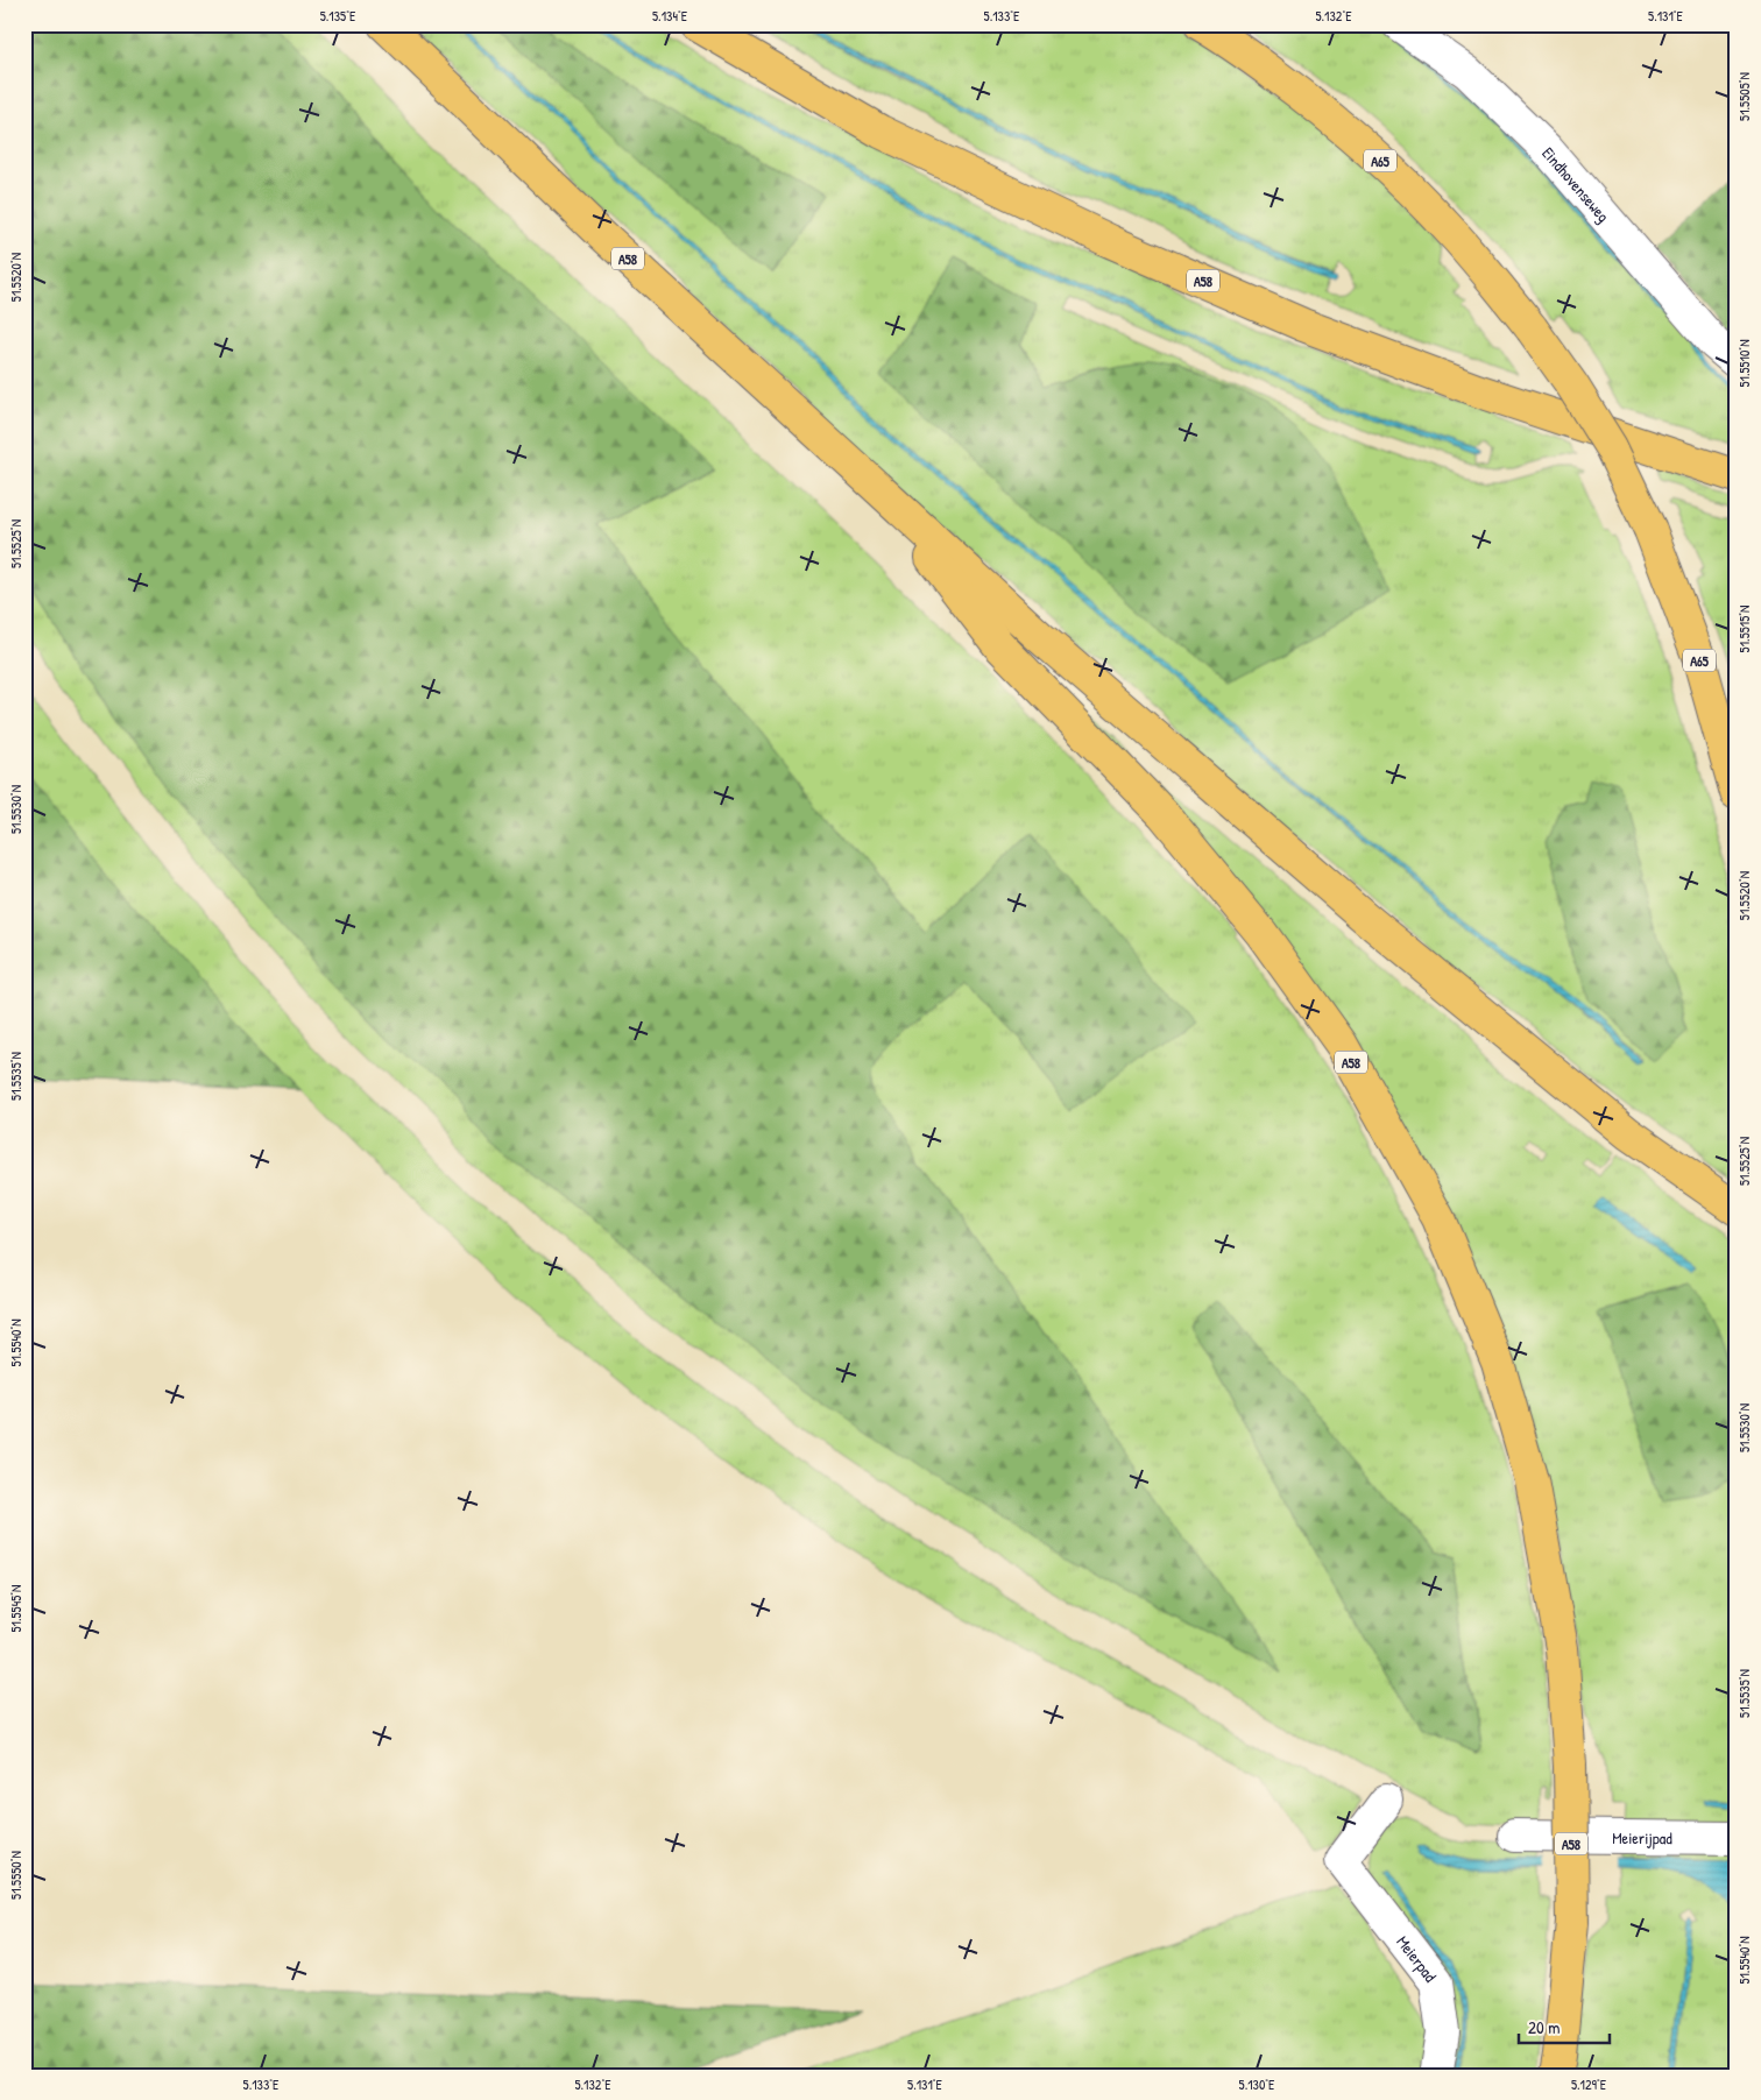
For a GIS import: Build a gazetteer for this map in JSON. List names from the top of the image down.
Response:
{
  "streets": {
    "highway": ["A65", "A58"],
    "street": ["Eindhovenseweg", "Meierijpad", "Meierpad"]
  },
  "scale_bar": "20 m",
  "coordinates": [
    "5.135°E",
    "5.134°E",
    "5.133°E",
    "5.132°E",
    "5.131°E",
    "51.5505°N",
    "51.5520°N",
    "51.5510°N",
    "51.5525°N",
    "51.5515°N",
    "51.5530°N",
    "51.5535°N",
    "51.5540°N",
    "51.5545°N",
    "51.5550°N",
    "5.130°E",
    "5.129°E"
  ]
}
